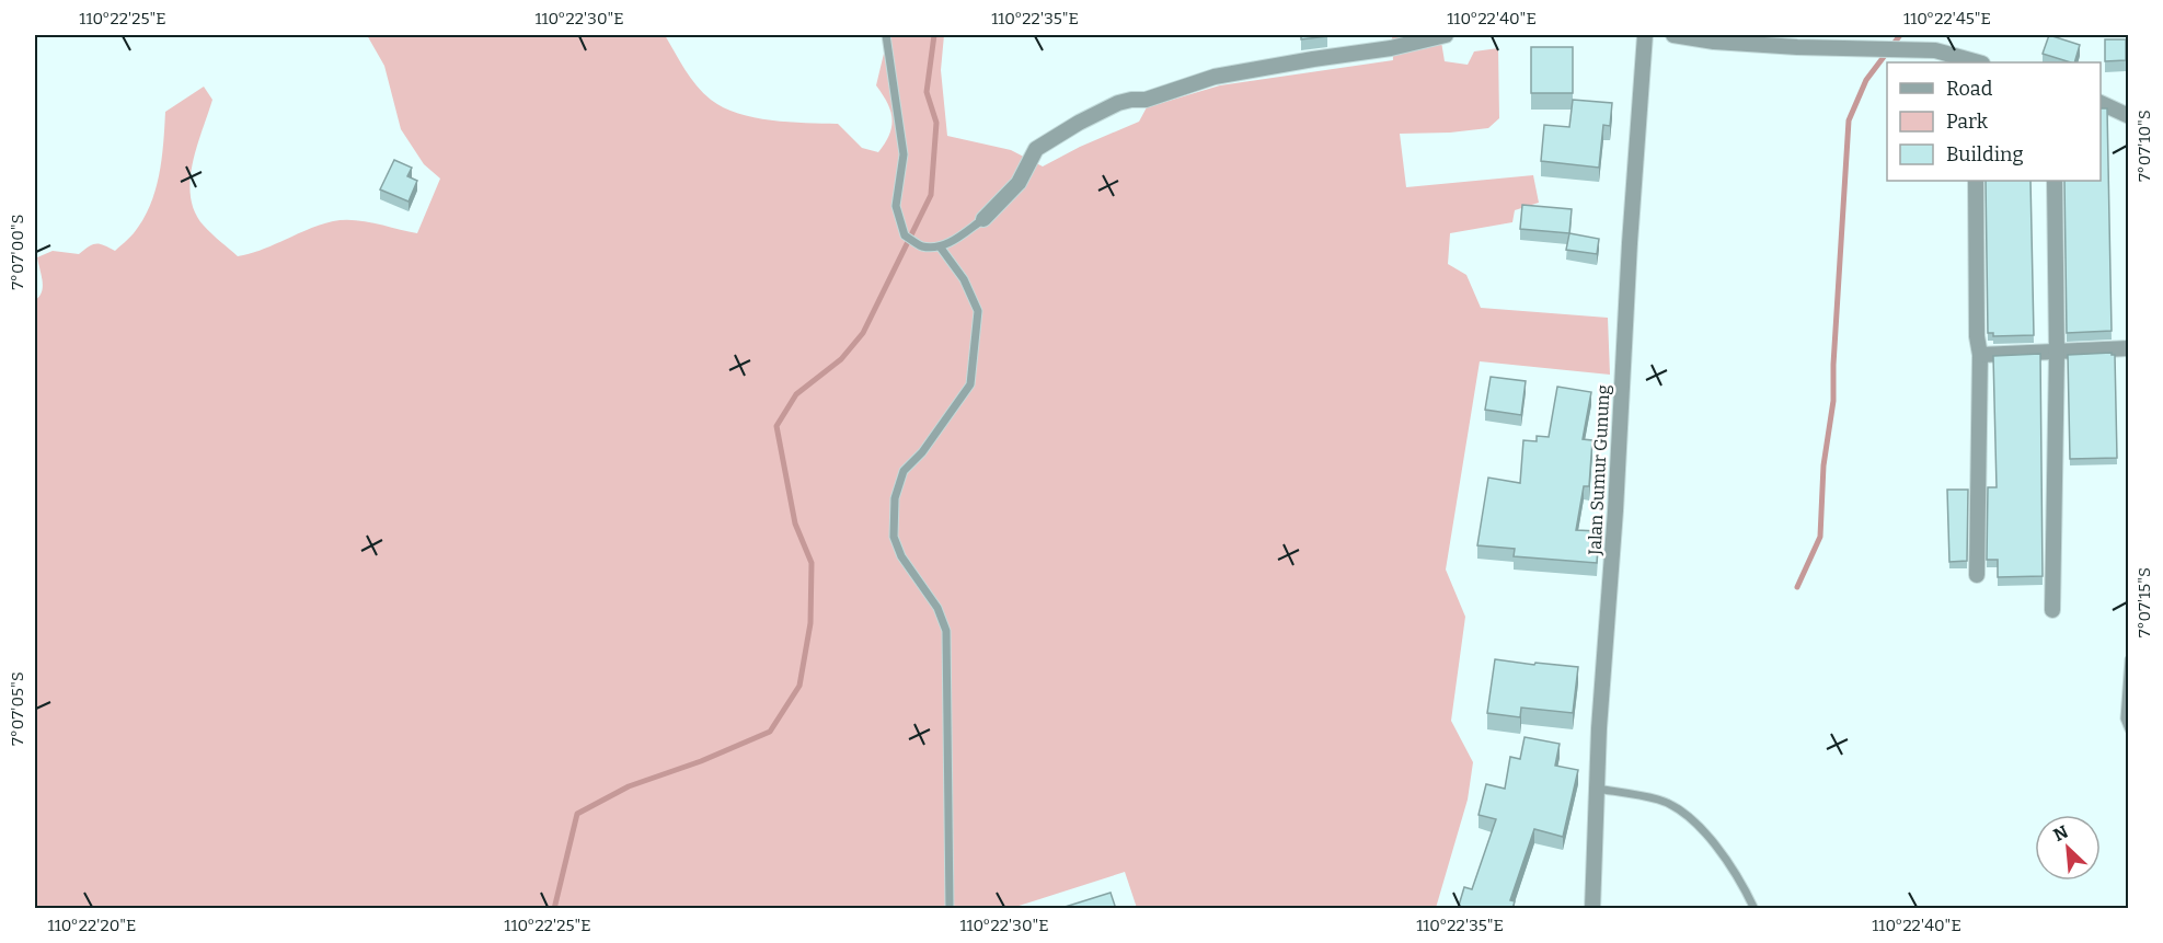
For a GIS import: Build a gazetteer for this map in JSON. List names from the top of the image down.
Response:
{
  "streets": {
    "street": ["Jalan Sumur Gunung"]
  },
  "legend": ["Road", "Park", "Building"],
  "north": "top left",
  "coordinates": [
    "110°22'25\"E",
    "110°22'30\"E",
    "110°22'35\"E",
    "110°22'40\"E",
    "110°22'45\"E",
    "7°07'10\"S",
    "7°07'00\"S",
    "7°07'15\"S",
    "7°07'05\"S",
    "110°22'20\"E"
  ]
}
